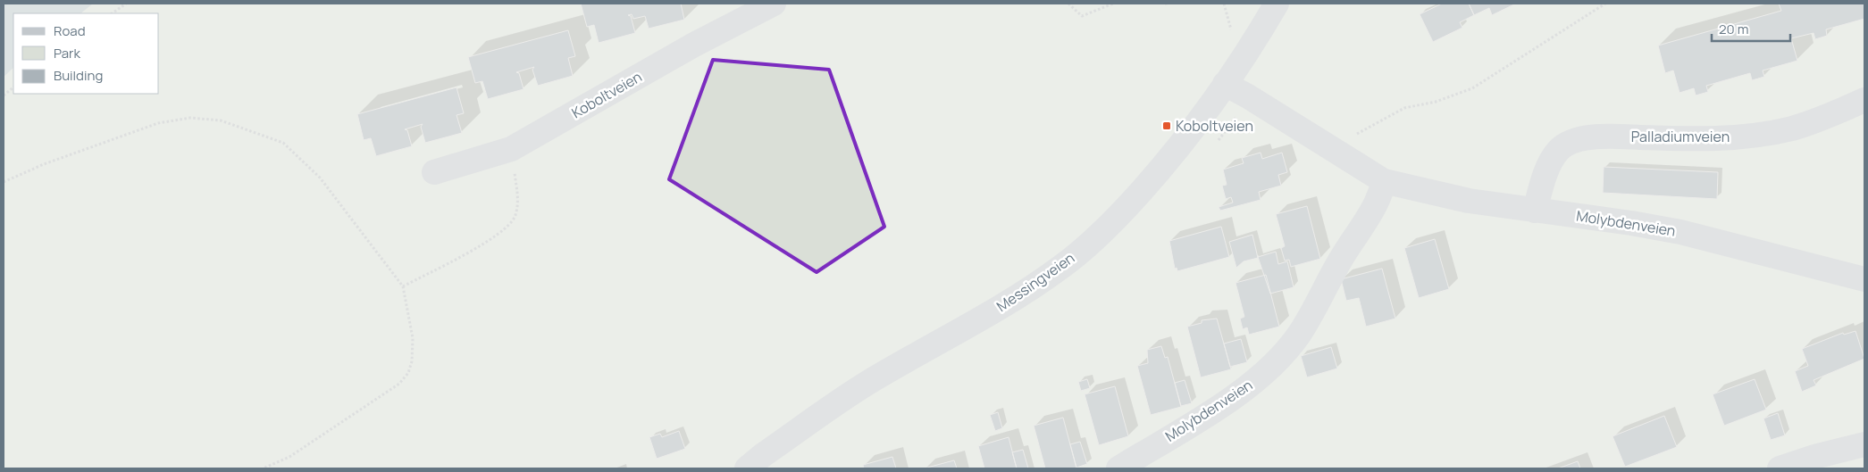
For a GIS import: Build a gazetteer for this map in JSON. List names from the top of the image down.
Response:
{
  "streets": {
    "street": [
      "Koboltveien",
      "Palladiumveien",
      "Molybdenveien",
      "Messingveien"
    ]
  },
  "crossings": [
    ["Palladiumveien", "Molybdenveien"],
    ["Molybdenveien", "Messingveien"]
  ],
  "places": {
    "transit": ["Koboltveien"]
  },
  "legend": ["Road", "Park", "Building"],
  "scale_bar": "20 m"
}
